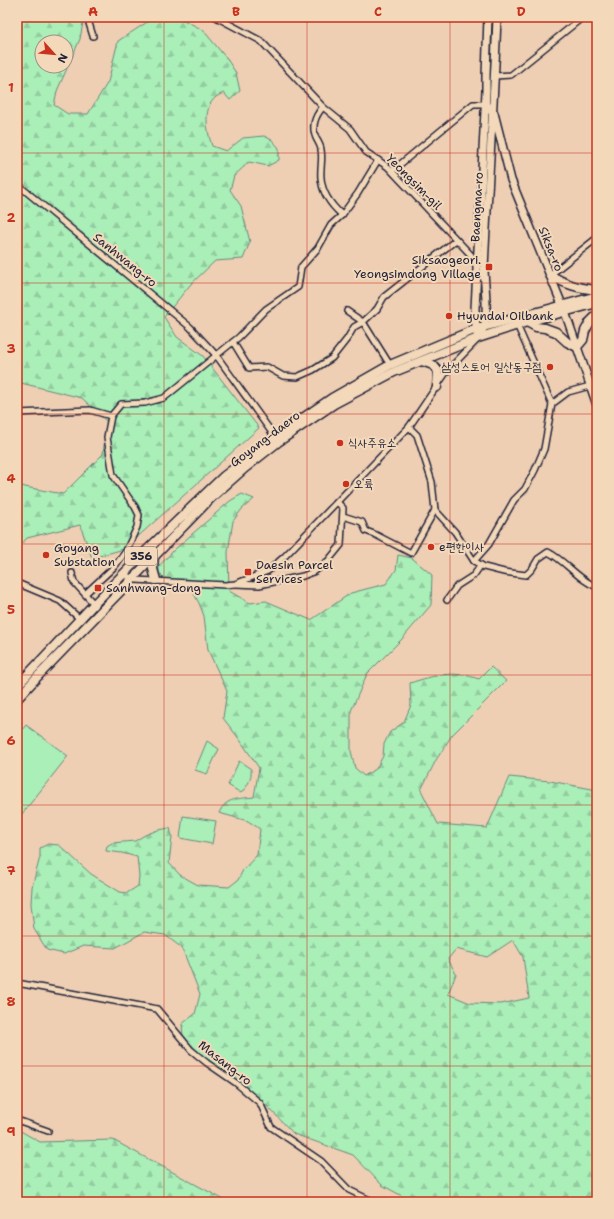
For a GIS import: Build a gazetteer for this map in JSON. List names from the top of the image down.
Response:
{
  "streets": {
    "main road": [
      "Baengma-ro",
      "Siksa-ro",
      "Goyang-daero",
      "356"
    ],
    "street": ["Yeongsim-gil", "Sanhwang-ro", "Masang-ro"]
  },
  "crossings": [
    ["Yeongsim-gil", "Baengma-ro"],
    ["Baengma-ro", "Siksa-ro"],
    ["Baengma-ro", "Goyang-daero"],
    ["Siksa-ro", "Goyang-daero"],
    ["Sanhwang-ro", "Goyang-daero"]
  ],
  "places": {
    "transit": ["Siksaogeori. Yeongsimdong Village", "Daesin Parcel Services", "Sanhwang-dong"],
    "other": [
      "Hyundai Oilbank",
      "삼성스토어 일산동구점",
      "식사주유소",
      "오륙",
      "e편한이사",
      "Goyang Substation"
    ]
  },
  "north": "bottom right",
  "grid": {
    "columns": [
      "A",
      "B",
      "C",
      "D"
    ],
    "rows": [
      "1",
      "2",
      "3",
      "4",
      "5",
      "6",
      "7",
      "8",
      "9"
    ]
  }
}
